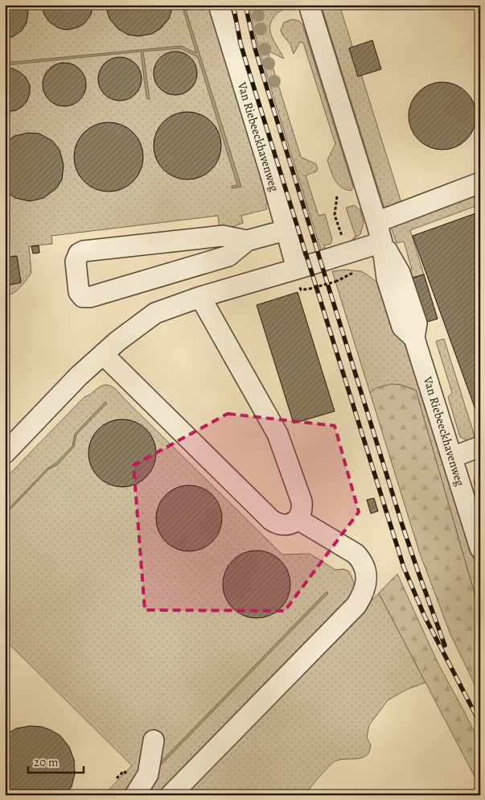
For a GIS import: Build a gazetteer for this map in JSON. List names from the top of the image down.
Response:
{
  "streets": {
    "street": ["Van Riebeeckhavenweg"]
  },
  "scale_bar": "20 m"
}
